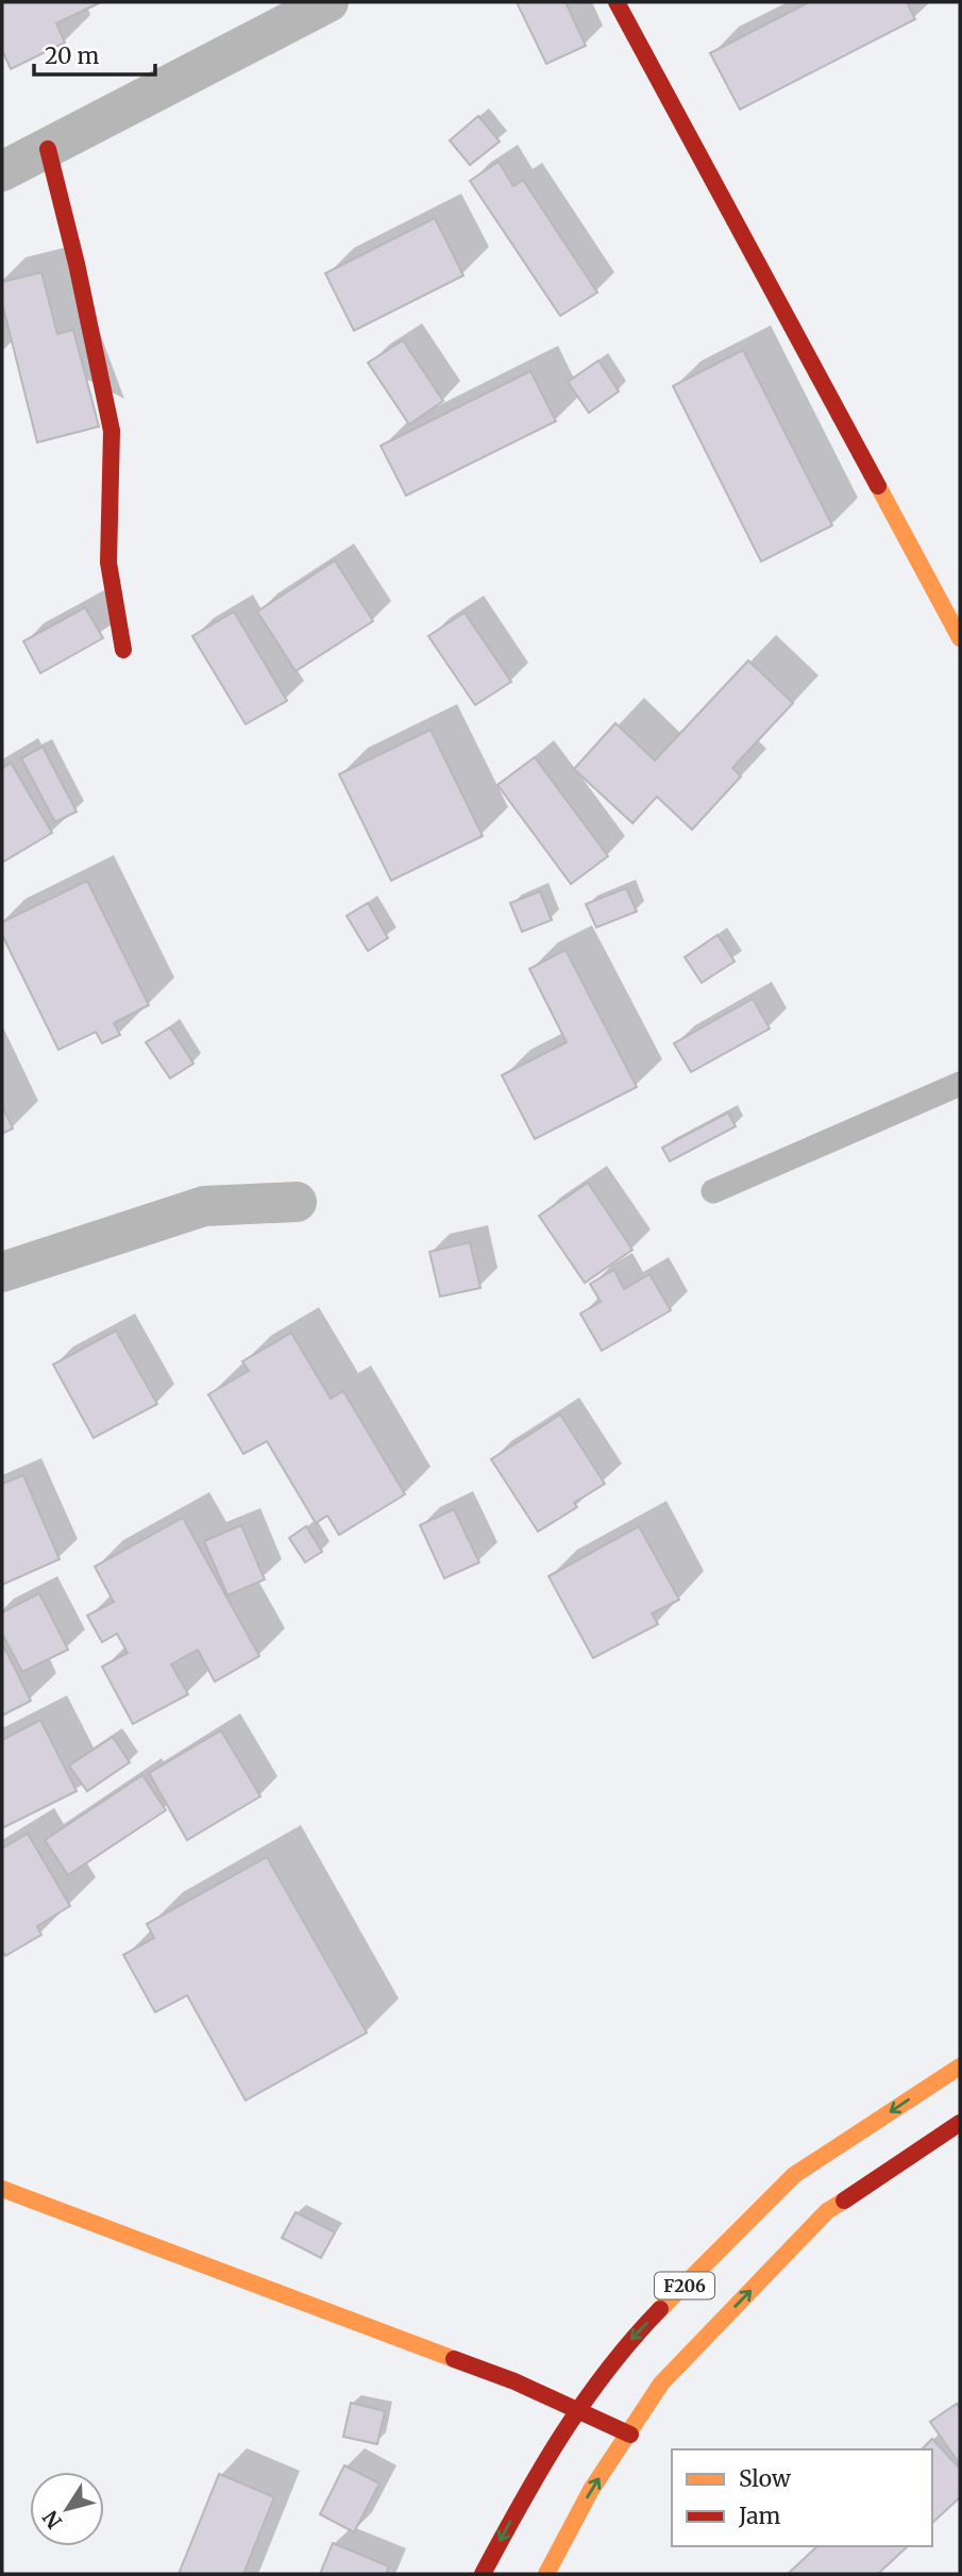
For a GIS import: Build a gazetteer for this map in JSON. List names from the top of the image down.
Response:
{
  "streets": {
    "street": ["F206"]
  },
  "legend": ["Slow", "Jam"],
  "scale_bar": "20 m",
  "north": "bottom left"
}
